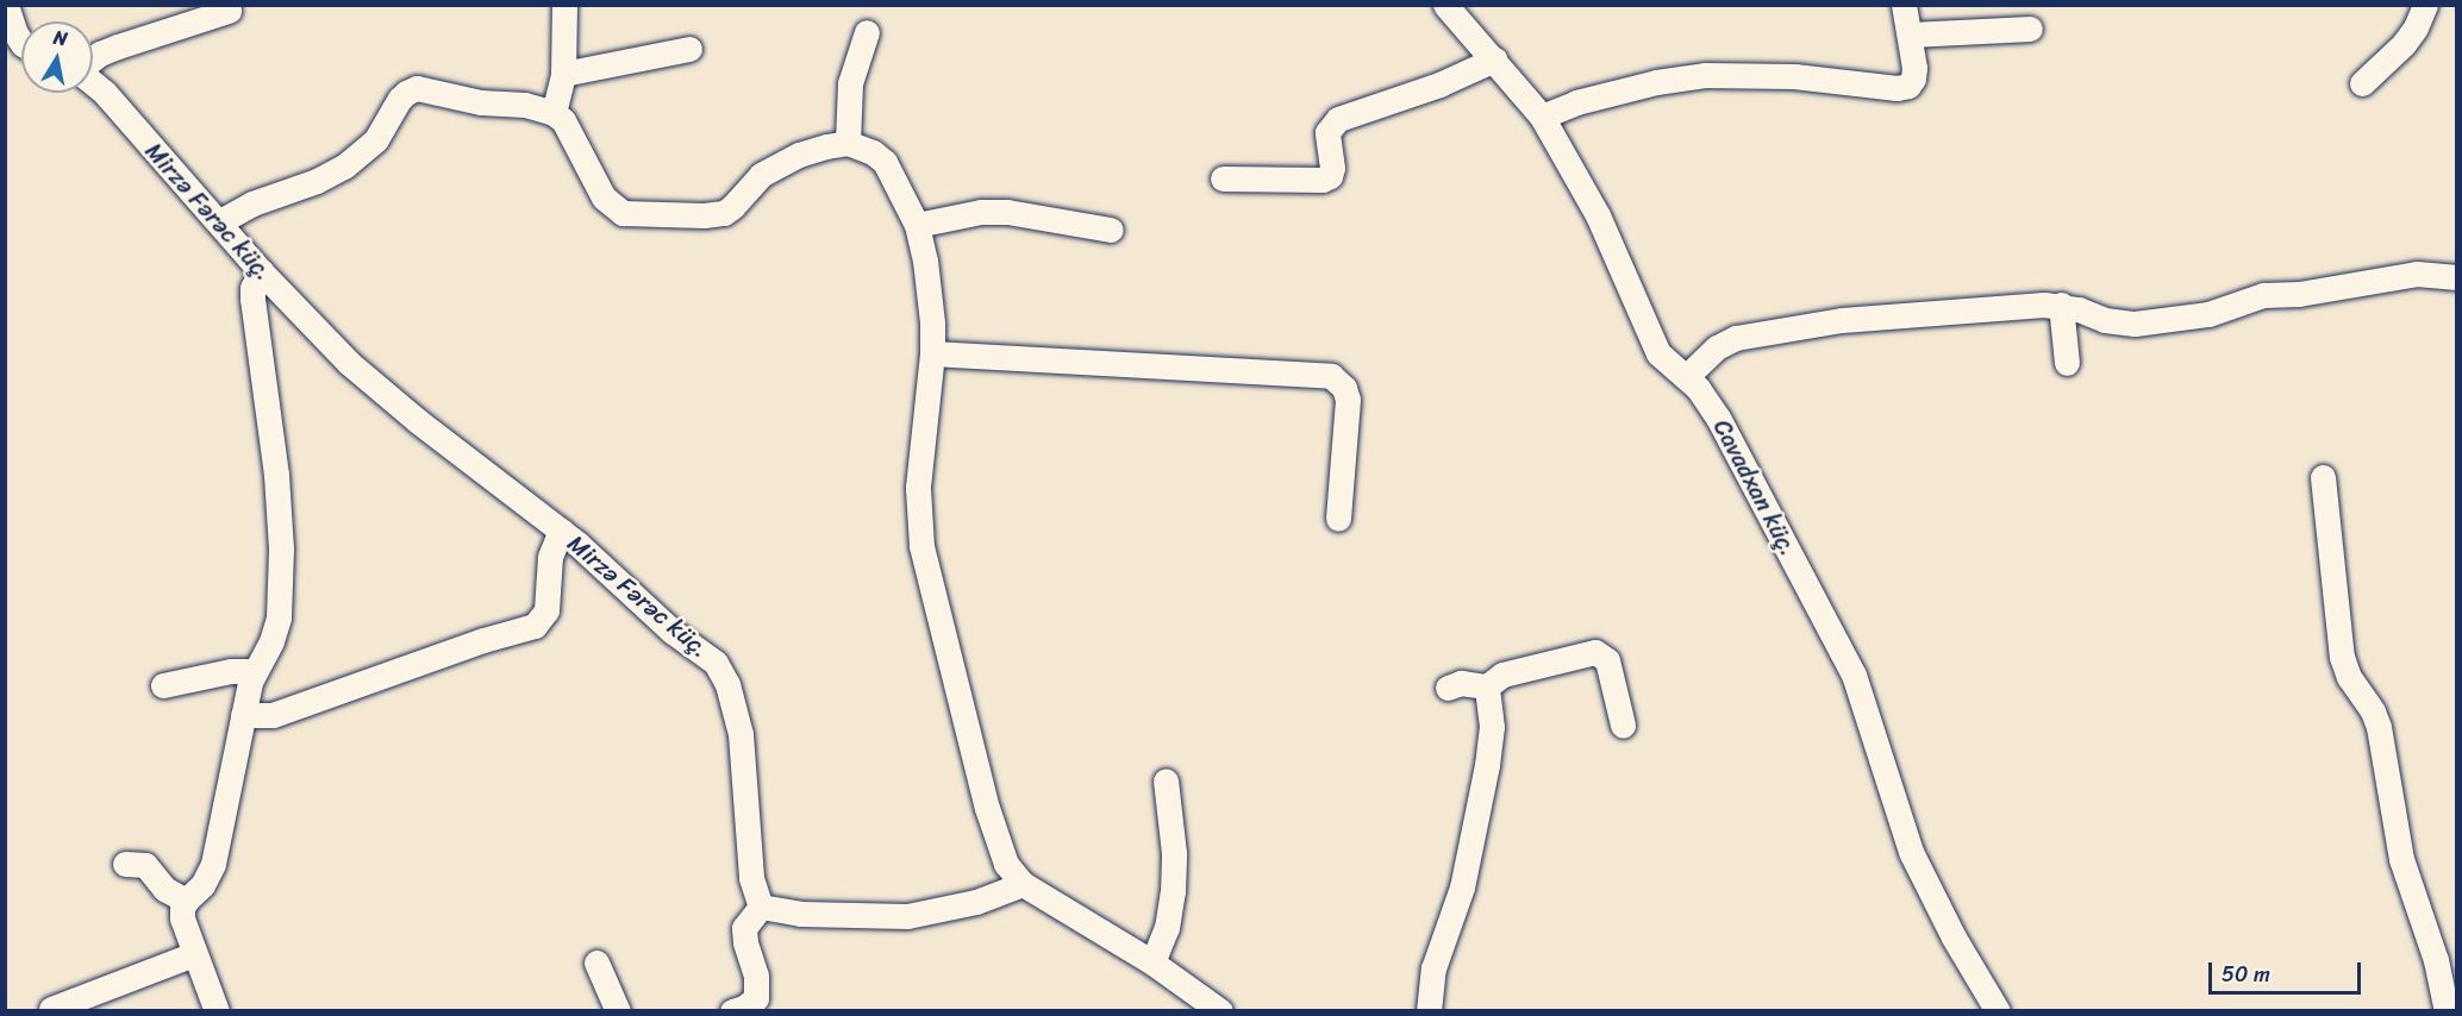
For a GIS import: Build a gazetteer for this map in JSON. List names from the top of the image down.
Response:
{
  "streets": {
    "street": ["Mirzə Fərəc küç.", "Cavadxan küç."]
  },
  "scale_bar": "50 m",
  "north": "top"
}
